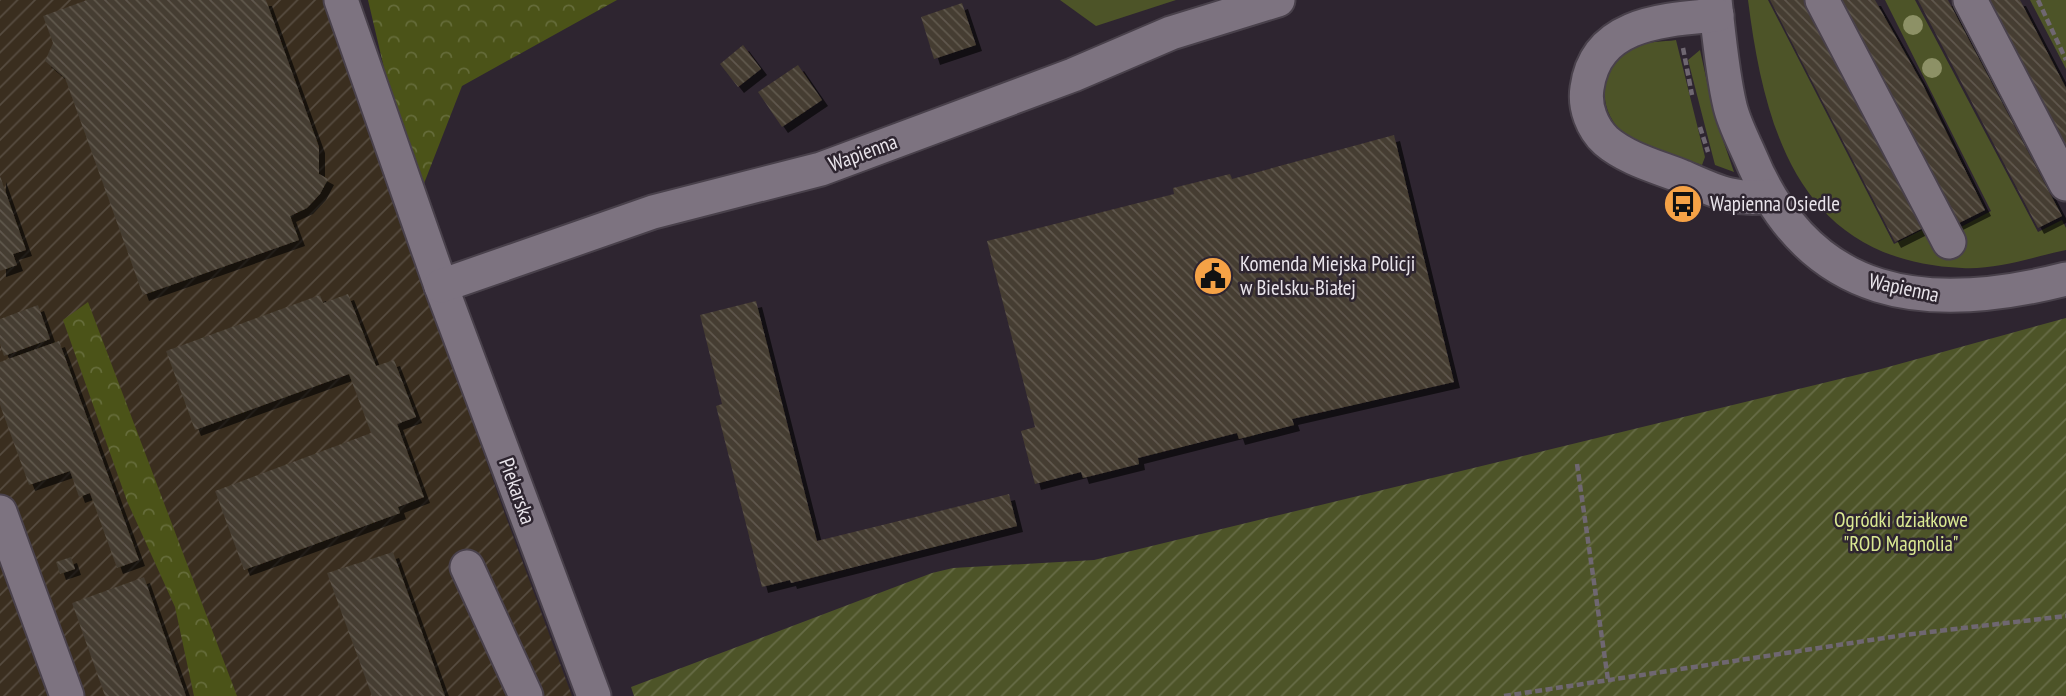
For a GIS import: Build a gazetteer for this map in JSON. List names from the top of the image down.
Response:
{
  "streets": {
    "street": ["Wapienna", "Piekarska"]
  },
  "crossings": [
    ["Wapienna", "Piekarska"]
  ],
  "parks": ["Ogródki działkowe \"ROD Magnolia\""],
  "places": {
    "bus stop": ["Wapienna Osiedle"],
    "public building": ["Komenda Miejska Policji w Bielsku-Białej"]
  }
}
